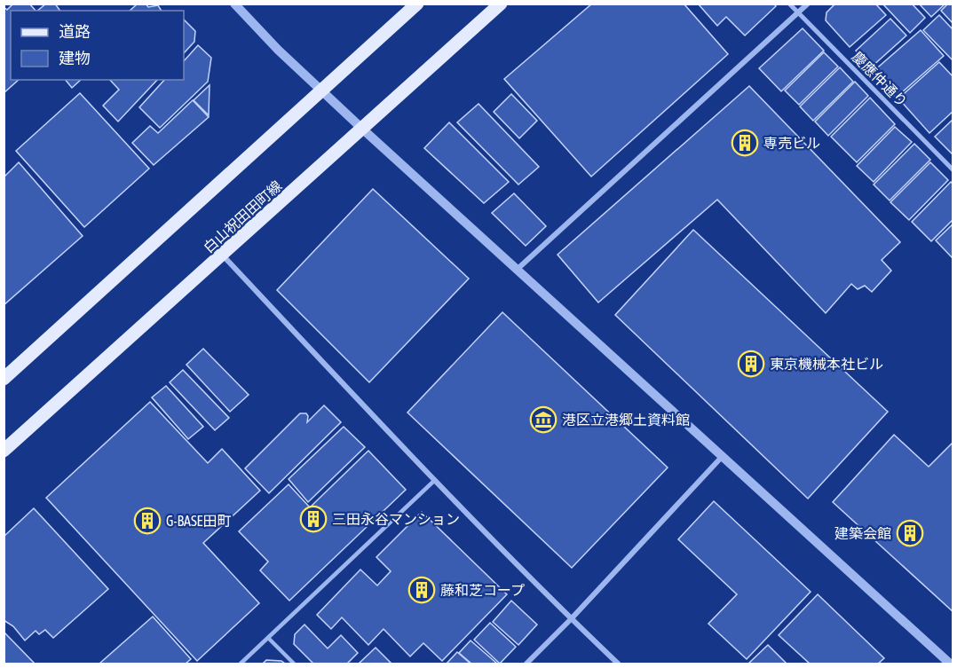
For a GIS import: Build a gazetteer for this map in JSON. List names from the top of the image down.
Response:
{
  "streets": {
    "main road": ["白山祝田田町線"],
    "street": ["慶應仲通り"]
  },
  "places": {
    "building": [
      "専売ビル",
      "東京機械本社ビル",
      "三田永谷マンション",
      "G-BASE田町",
      "建築会館",
      "藤和芝コープ"
    ],
    "museum": ["港区立港郷土資料館"]
  },
  "legend": ["道路", "建物"]
}
